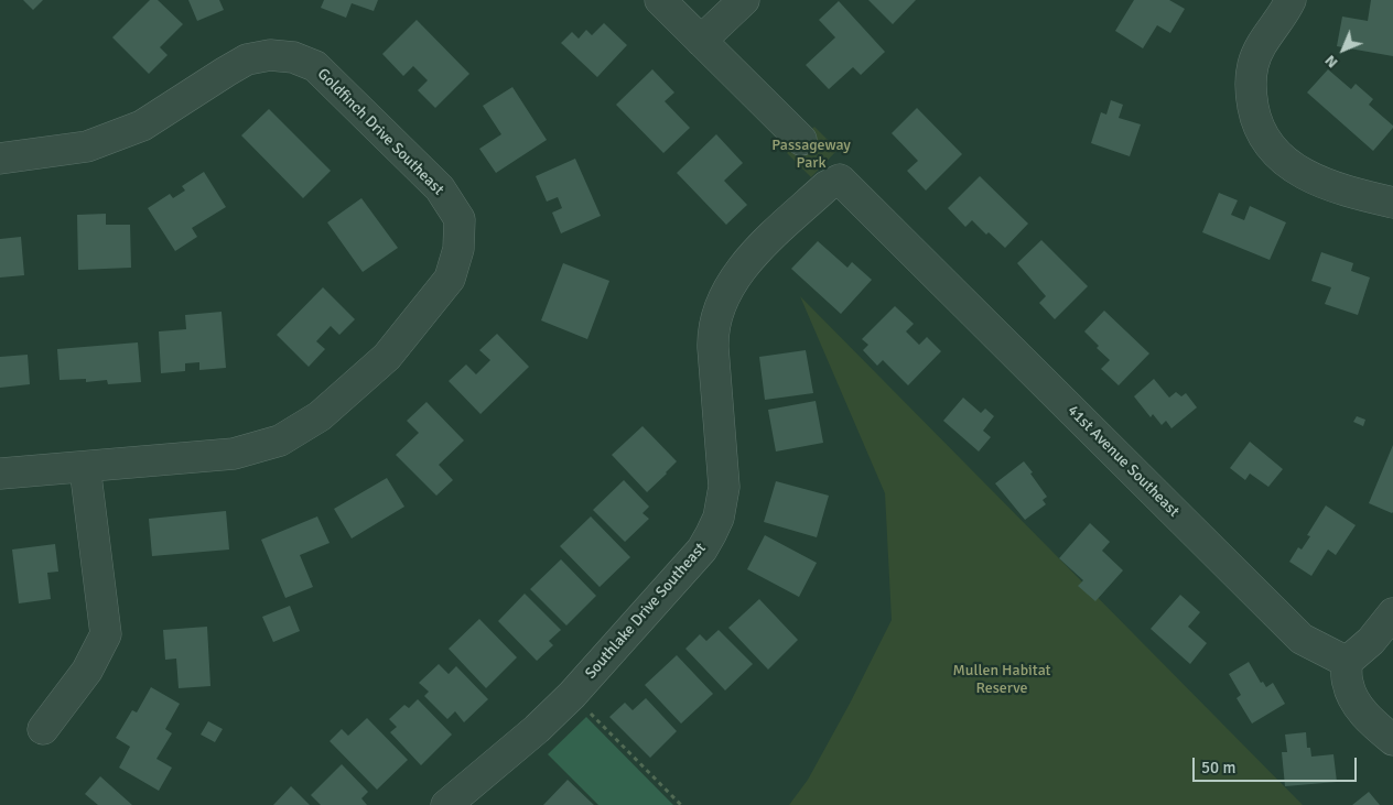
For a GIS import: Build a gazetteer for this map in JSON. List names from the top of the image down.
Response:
{
  "streets": {
    "street": ["Goldfinch Drive Southeast", "41st Avenue Southeast", "Southlake Drive Southeast"]
  },
  "crossings": [
    ["41st Avenue Southeast", "Southlake Drive Southeast"]
  ],
  "parks": ["Passageway Park", "Mullen Habitat Reserve"],
  "scale_bar": "50 m",
  "north": "bottom left"
}
